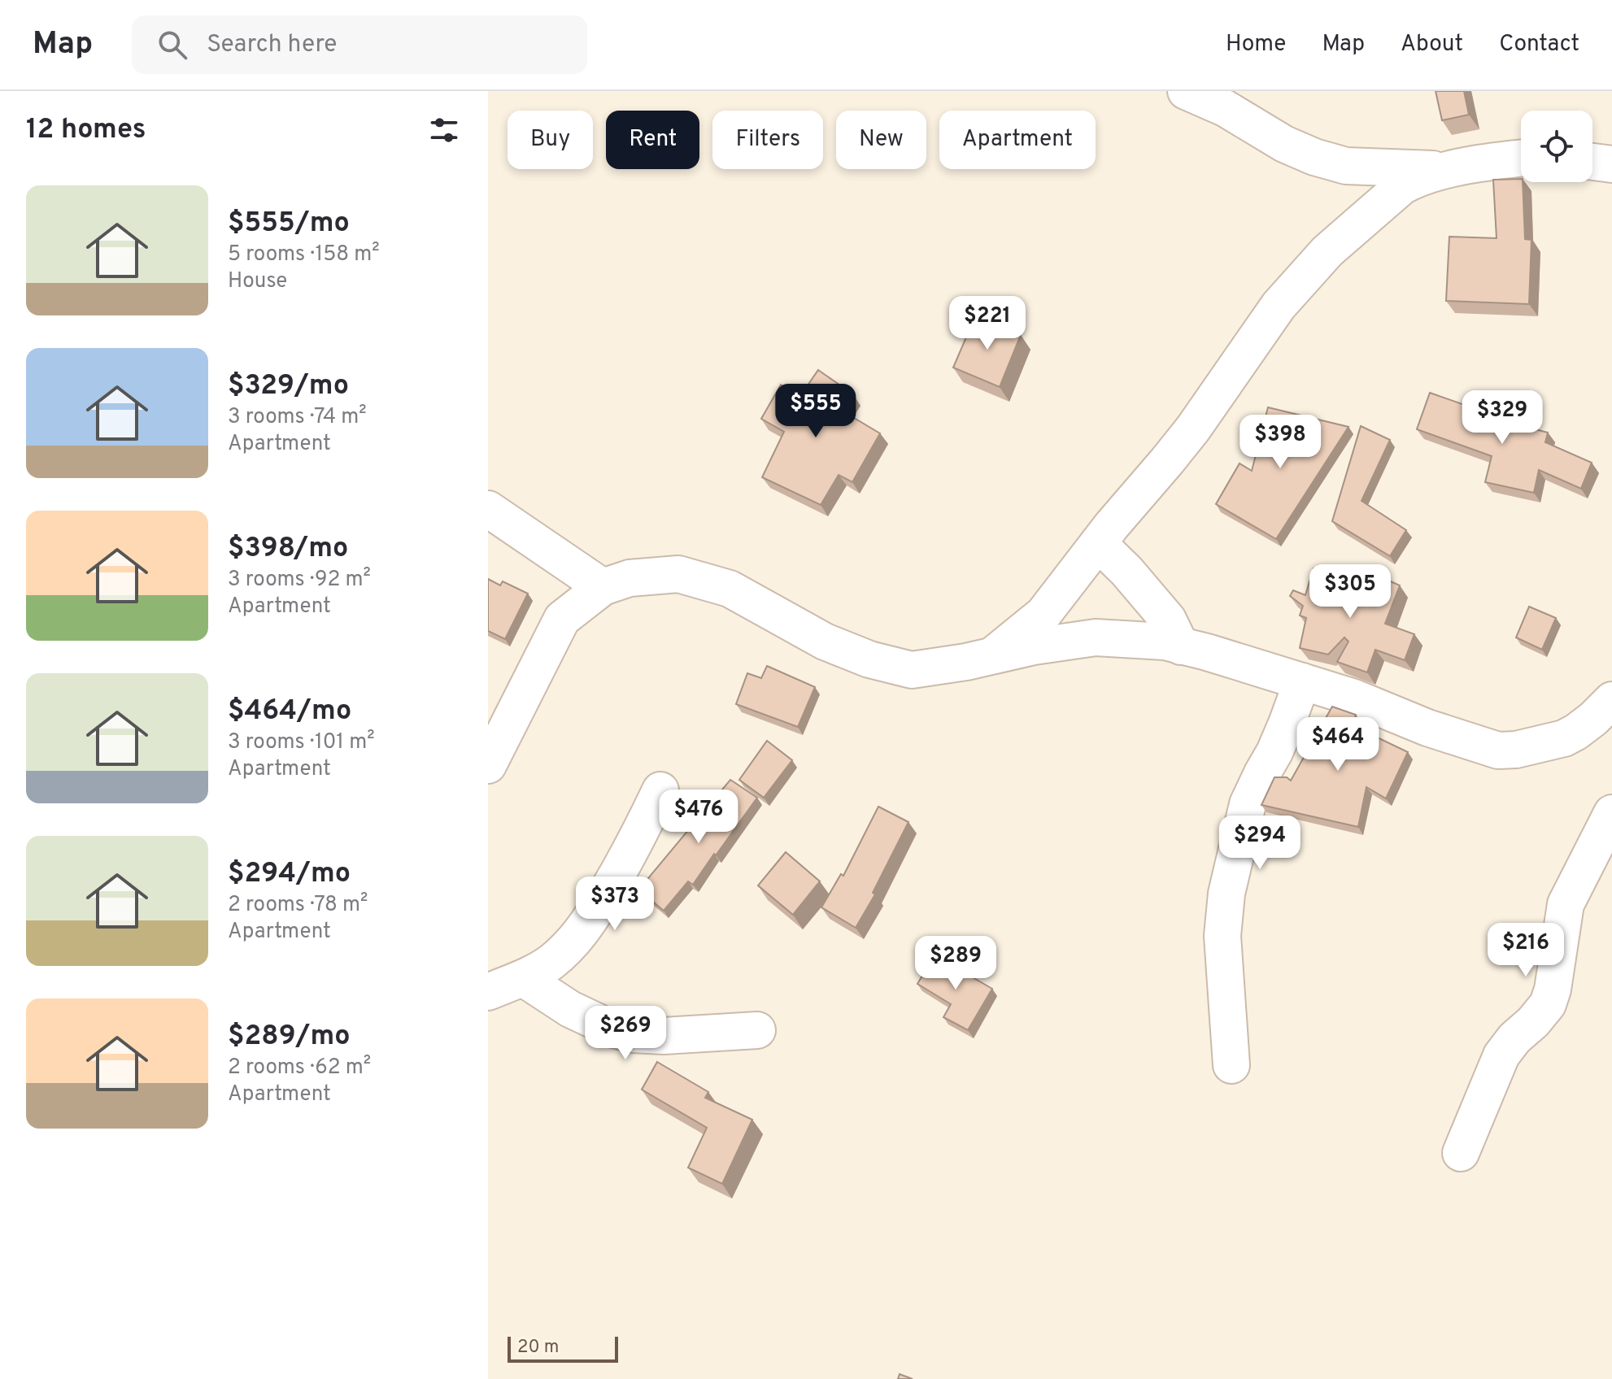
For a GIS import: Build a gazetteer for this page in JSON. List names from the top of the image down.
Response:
{
  "scale_bar": "20 m",
  "page": {
    "header": "Map",
    "search": "Search here",
    "nav": [
      "Home",
      "Map",
      "About",
      "Contact"
    ],
    "heading": "12 homes",
    "chip": [
      "Buy",
      "Rent",
      "Filters",
      "New",
      "Apartment"
    ],
    "list": [
      {
        "name": "$555/mo",
        "note": "5 rooms · 158 m² · House"
      },
      {
        "name": "$329/mo",
        "note": "3 rooms · 74 m² · Apartment"
      },
      {
        "name": "$398/mo",
        "note": "3 rooms · 92 m² · Apartment"
      },
      {
        "name": "$464/mo",
        "note": "3 rooms · 101 m² · Apartment"
      },
      {
        "name": "$294/mo",
        "note": "2 rooms · 78 m² · Apartment"
      },
      {
        "name": "$289/mo",
        "note": "2 rooms · 62 m² · Apartment"
      }
    ],
    "price": [
      "$221",
      "$555",
      "$329",
      "$398",
      "$305",
      "$464",
      "$476",
      "$294",
      "$373",
      "$216",
      "$289",
      "$269"
    ],
    "scale": "20 m"
  }
}
